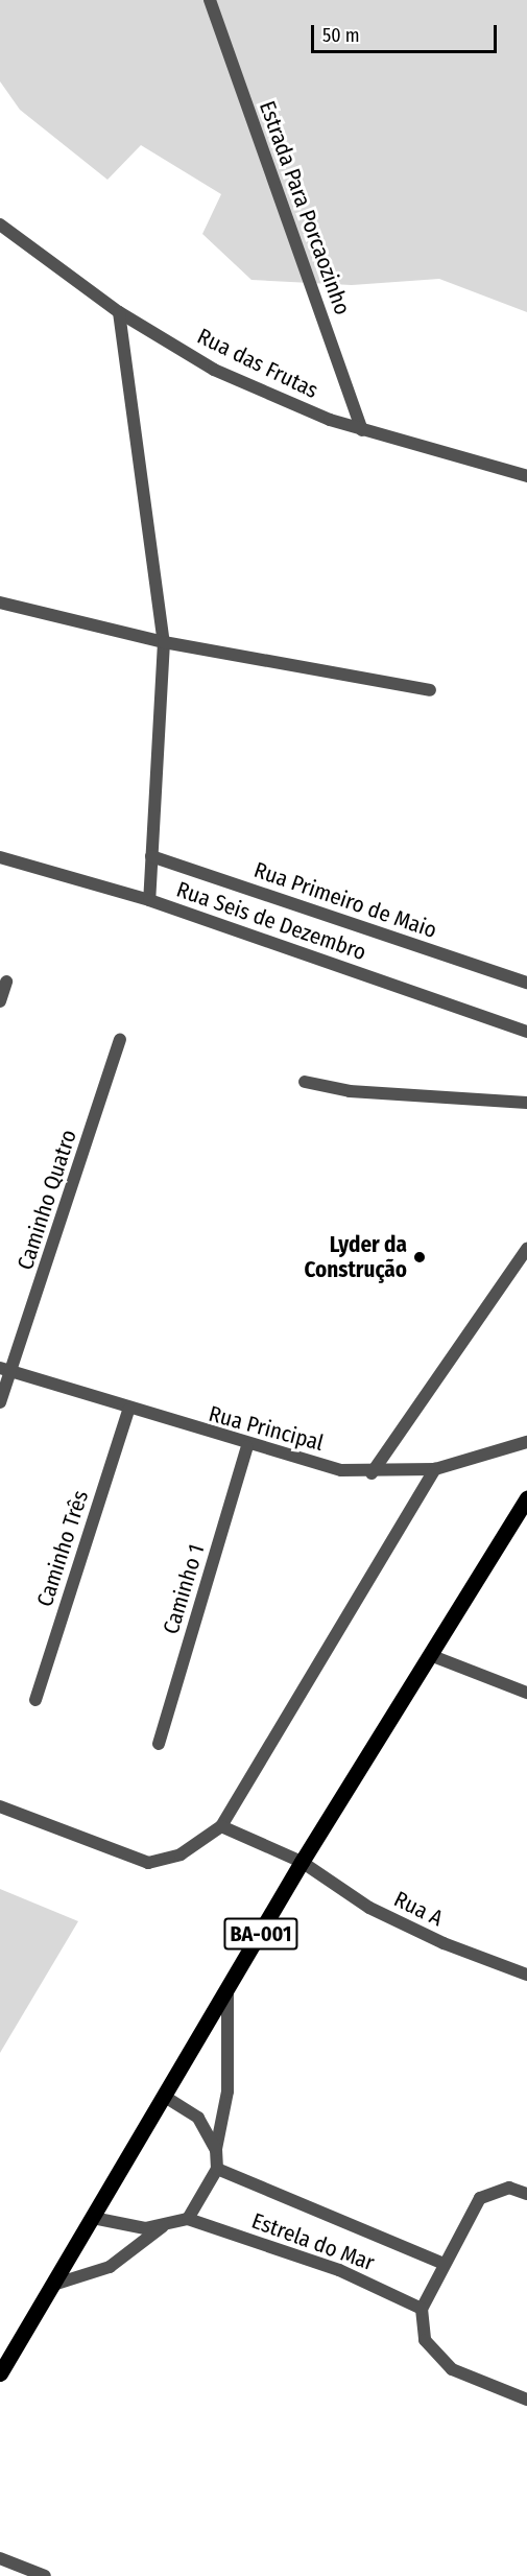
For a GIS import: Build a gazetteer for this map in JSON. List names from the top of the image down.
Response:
{
  "streets": {
    "main road": ["BA-001"],
    "street": [
      "Estrada Para Porcaozinho",
      "Rua das Frutas",
      "Rua Primeiro de Maio",
      "Rua Seis de Dezembro",
      "Caminho Quatro",
      "Rua Principal",
      "Caminho Três",
      "Caminho 1",
      "Rua A",
      "Estrela do Mar"
    ]
  },
  "crossings": [
    ["Estrada Para Porcaozinho", "Rua das Frutas"],
    ["Caminho Quatro", "Rua Principal"],
    ["Rua Principal", "Caminho Três"],
    ["Rua Principal", "Caminho 1"],
    ["Rua A", "BA-001"]
  ],
  "places": ["Lyder da Construção"],
  "scale_bar": "50 m"
}
